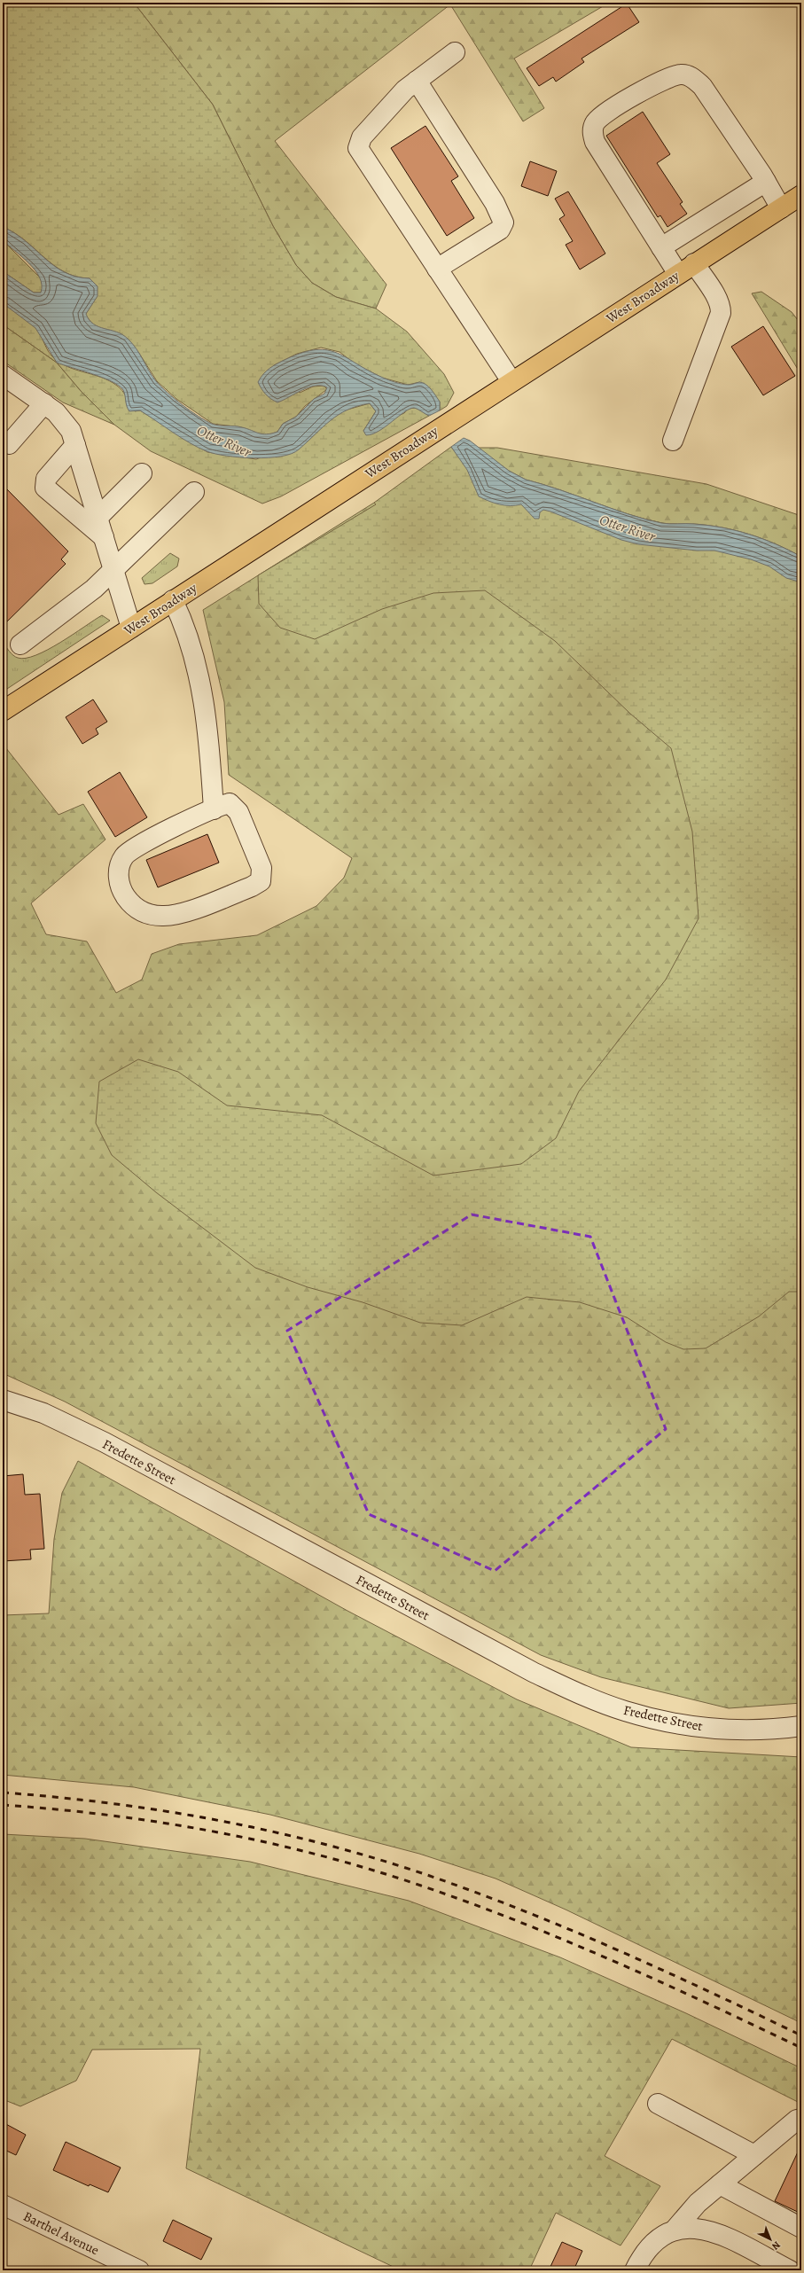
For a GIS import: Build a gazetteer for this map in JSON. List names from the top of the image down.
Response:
{
  "streets": {
    "main road": ["West Broadway"],
    "street": ["Fredette Street", "Barthel Avenue"]
  },
  "water": ["Otter River"],
  "north": "bottom right"
}
